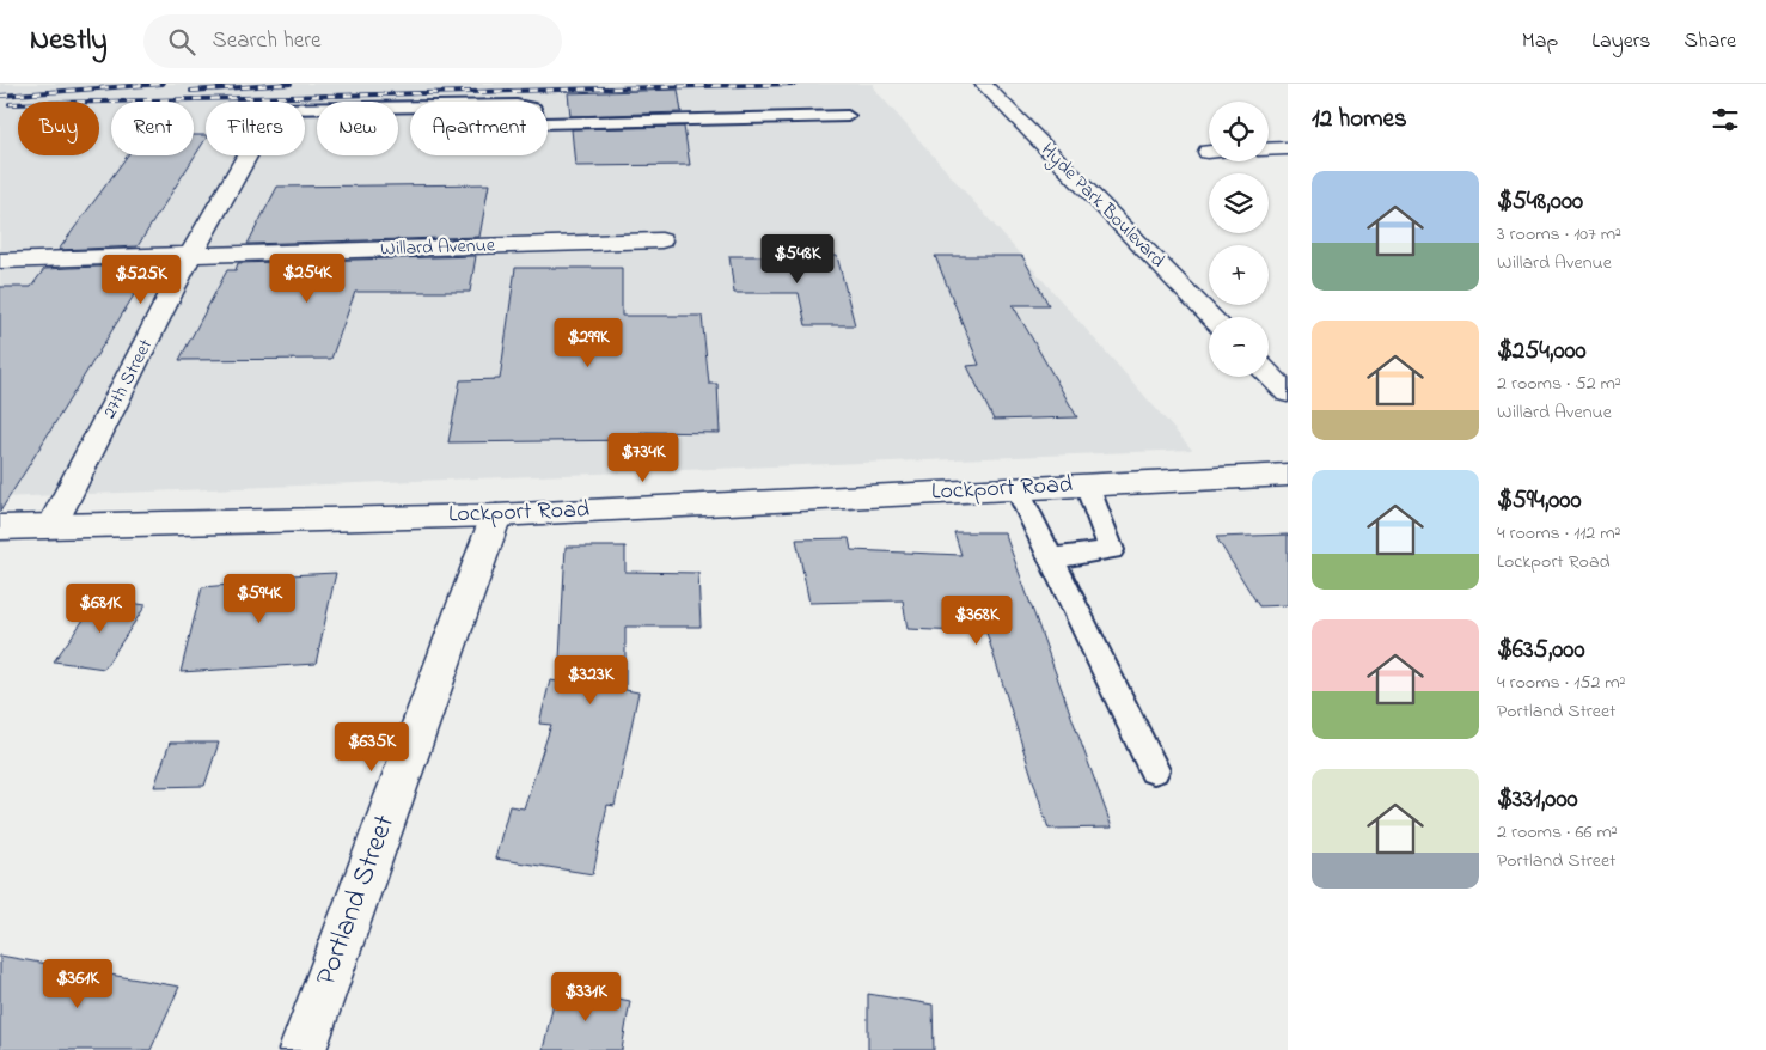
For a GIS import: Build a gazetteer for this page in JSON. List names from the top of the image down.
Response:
{
  "streets": {
    "street": [
      "Hyde Park Boulevard",
      "Willard Avenue",
      "27th Street",
      "Lockport Road",
      "Portland Street"
    ]
  },
  "crossings": [
    ["Willard Avenue", "27th Street"],
    ["27th Street", "Lockport Road"],
    ["Lockport Road", "Portland Street"]
  ],
  "page": {
    "header": "Nestly",
    "search": "Search here",
    "nav": ["Map", "Layers", "Share"],
    "heading": "12 homes",
    "map_buttons": ["+", "−"],
    "chip": [
      "Buy",
      "Rent",
      "Filters",
      "New",
      "Apartment"
    ],
    "list": [
      {
        "name": "$548,000",
        "note": "3 rooms · 107 m² · Willard Avenue"
      },
      {
        "name": "$254,000",
        "note": "2 rooms · 52 m² · Willard Avenue"
      },
      {
        "name": "$594,000",
        "note": "4 rooms · 112 m² · Lockport Road"
      },
      {
        "name": "$635,000",
        "note": "4 rooms · 152 m² · Portland Street"
      },
      {
        "name": "$331,000",
        "note": "2 rooms · 66 m² · Portland Street"
      }
    ],
    "price": [
      "$548K",
      "$254K",
      "$525K",
      "$299K",
      "$734K",
      "$594K",
      "$681K",
      "$368K",
      "$323K",
      "$635K",
      "$361K",
      "$331K"
    ]
  }
}
